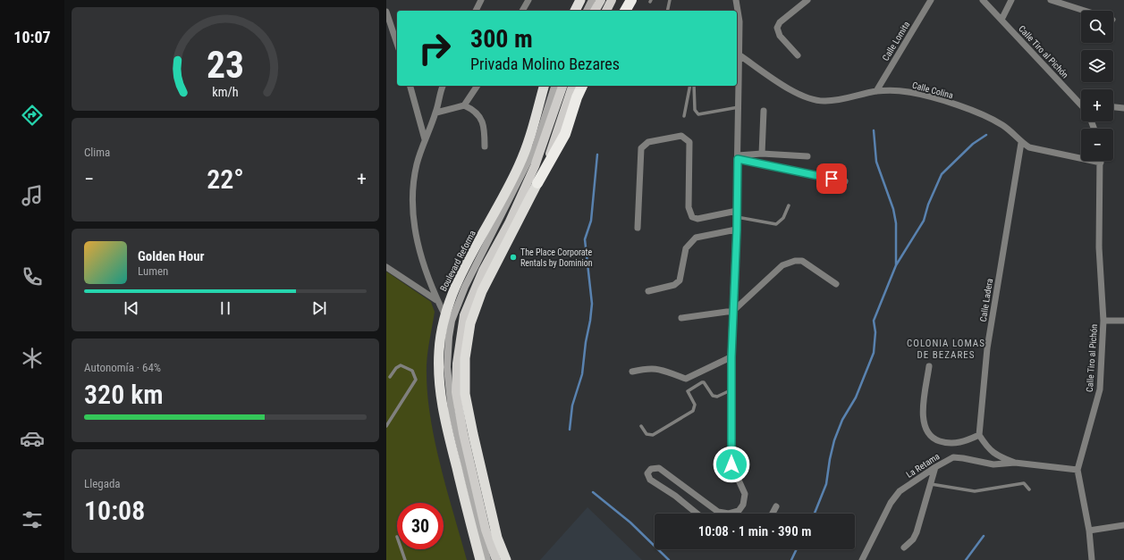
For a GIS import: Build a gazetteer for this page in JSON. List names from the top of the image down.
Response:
{
  "streets": {
    "highway": ["Boulevard Reforma"],
    "street": [
      "Calle Lomita",
      "Calle Tiro al Pichón",
      "Calle Colina",
      "Calle Ladera",
      "La Retama"
    ]
  },
  "crossings": [
    ["Calle Lomita", "Calle Colina"],
    ["Calle Tiro al Pichón", "Calle Colina"],
    ["Calle Tiro al Pichón", "La Retama"],
    ["Calle Colina", "Calle Ladera"]
  ],
  "districts": ["COLONIA LOMAS DE BEZARES"],
  "places": ["The Place Corporate Rentals by Dominion"],
  "page": {
    "tabs": "10:07",
    "map_buttons": ["+", "−"],
    "turn": ["300 m", "Privada Molino Bezares"],
    "tile": [
      "Clima",
      ["Autonomía · 64%", "320 km"],
      ["Llegada", "10:08"]
    ],
    "heat": ["−", "22°", "+"],
    "song": ["Golden Hour", "Lumen"],
    "limit": "30",
    "trip": "10:08 · 1 min · 390 m",
    "gauge": ["23", "km/h"]
  }
}
